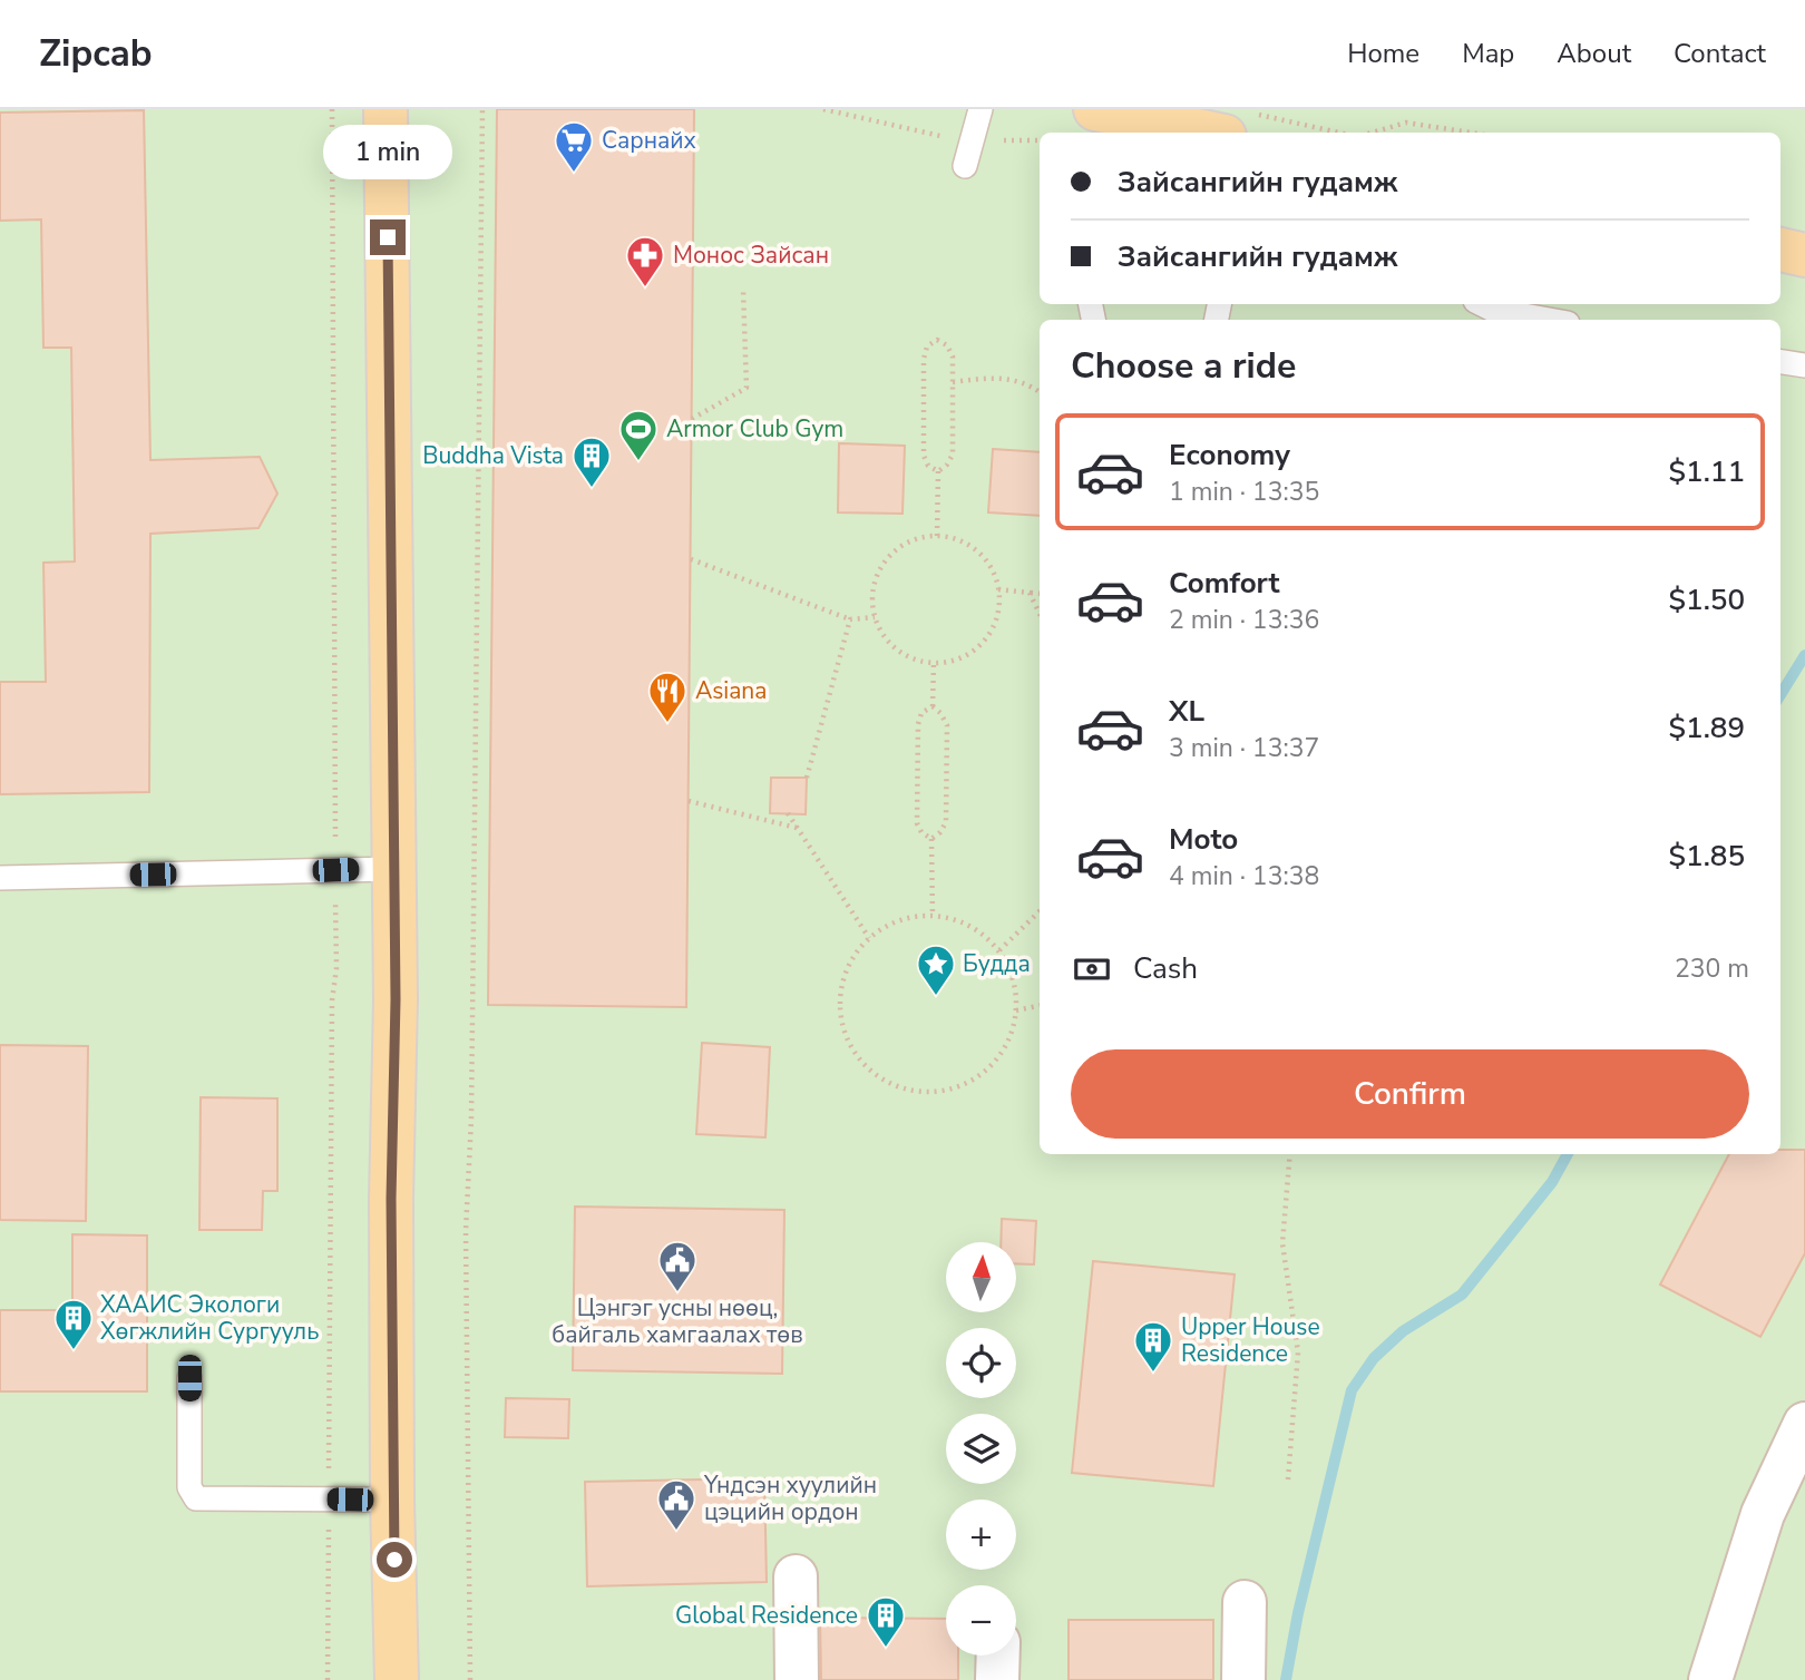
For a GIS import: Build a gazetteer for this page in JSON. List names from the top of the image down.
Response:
{
  "places": {
    "supermarket": ["Сарнайх"],
    "pharmacy": ["Монос Зайсан"],
    "sports": ["Armor Club Gym"],
    "building": [
      "Buddha Vista",
      "ХААИС Экологи Хөгжлийн Сургууль",
      "Upper House Residence",
      "Global Residence"
    ],
    "restaurant": ["Asiana"],
    "place": ["Будда"],
    "public building": ["Цэнгэг усны нөөц, байгаль хамгаалах төв", "Үндсэн хуулийн цэцийн ордон"]
  },
  "north": "top",
  "page": {
    "header": "Zipcab",
    "nav": [
      "Home",
      "Map",
      "About",
      "Contact"
    ],
    "bubble": "1 min",
    "banner": ["Зайсангийн гудамж", "Зайсангийн гудамж"],
    "heading": "Choose a ride",
    "list": [
      {
        "name": "Economy",
        "note": "1 min · 13:35",
        "value": "$1.11"
      },
      {
        "name": "Comfort",
        "note": "2 min · 13:36",
        "value": "$1.50"
      },
      {
        "name": "XL",
        "note": "3 min · 13:37",
        "value": "$1.89"
      },
      {
        "name": "Moto",
        "note": "4 min · 13:38",
        "value": "$1.85"
      }
    ],
    "pay": ["Cash", "230 m"],
    "buttons": "Confirm",
    "map_buttons": ["+", "−"]
  }
}
